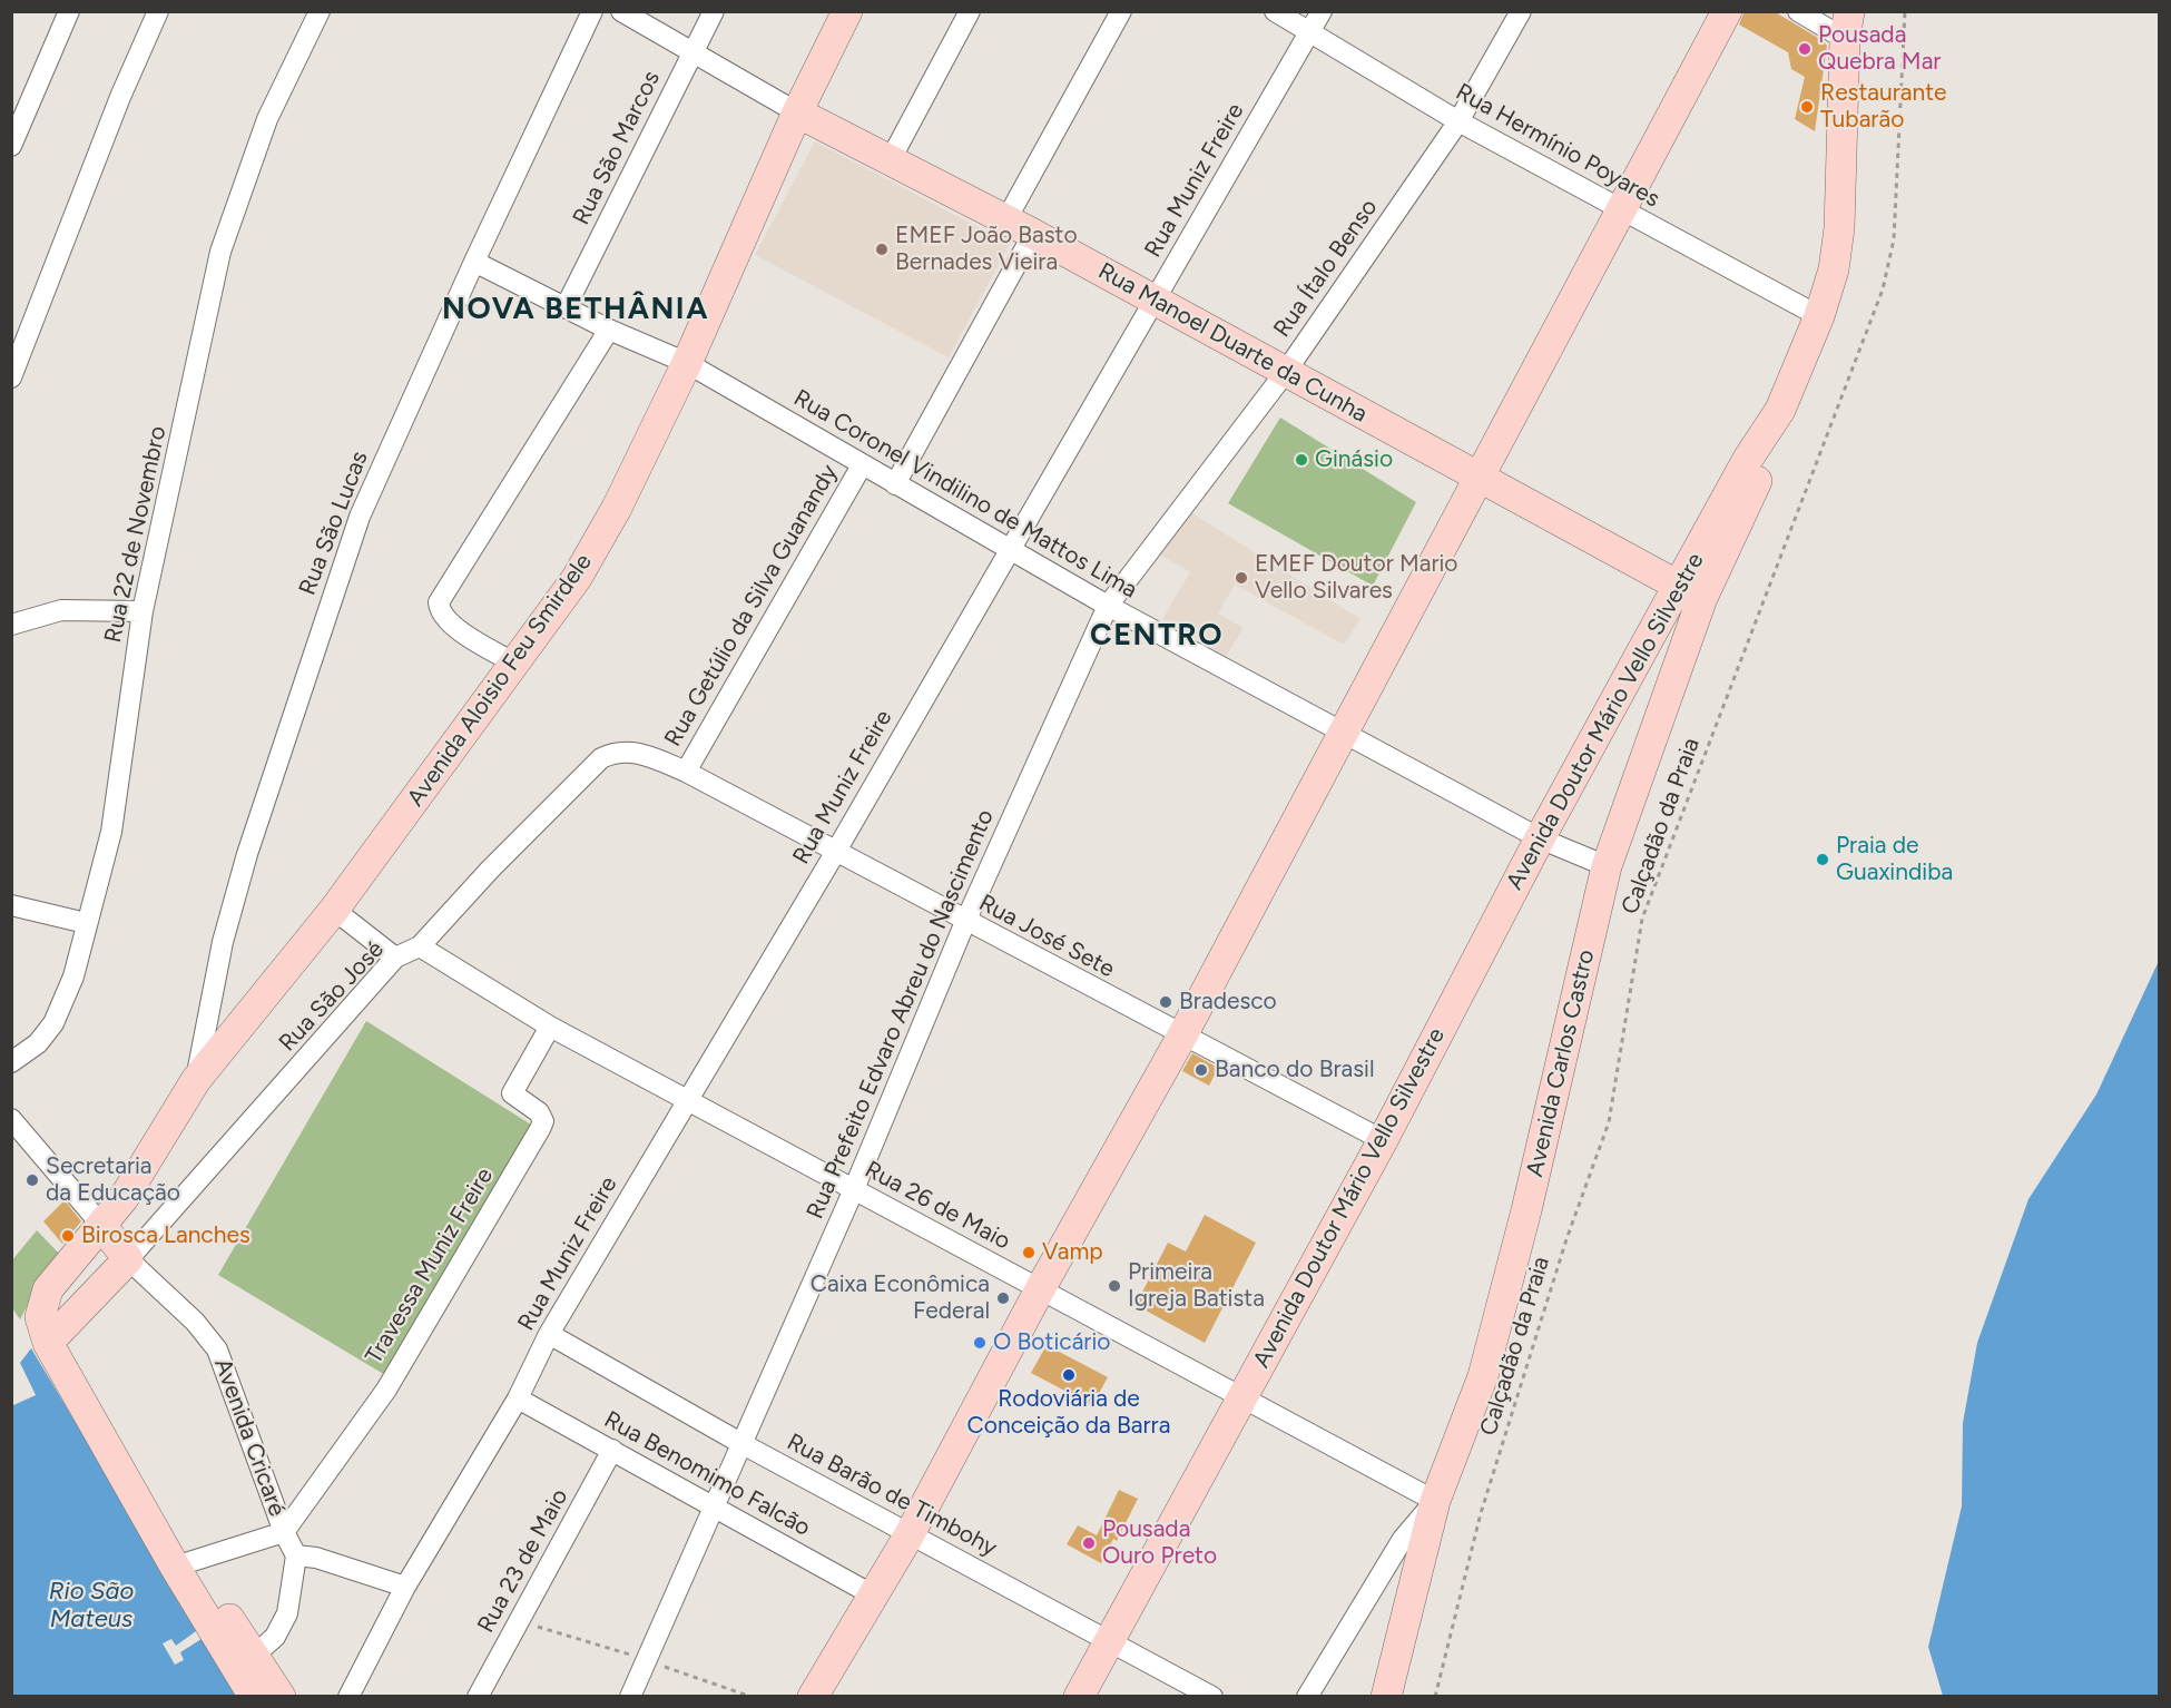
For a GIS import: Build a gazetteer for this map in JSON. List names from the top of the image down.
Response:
{
  "streets": {
    "street": [
      "Rua Hermínio Poyares",
      "Rua São Marcos",
      "Rua Muniz Freire",
      "Rua Ítalo Benso",
      "Rua Manoel Duarte da Cunha",
      "Rua Coronel Vindilino de Mattos Lima",
      "Rua São Lucas",
      "Rua 22 de Novembro",
      "Rua Getúlio da Silva Guanandy",
      "Avenida Aloisio Feu Smirdele",
      "Avenida Doutor Mário Vello Silvestre",
      "Rua José Sete",
      "Rua São José",
      "Rua Prefeito Edvaro Abreu do Nascimento",
      "Avenida Carlos Castro",
      "Rua 26 de Maio",
      "Travessa Muniz Freire",
      "Avenida Cricaré",
      "Rua Benomimo Falcão",
      "Rua Barão de Timbohy",
      "Rua 23 de Maio"
    ],
    "path": ["Calçadão da Praia"]
  },
  "crossings": [
    ["Rua Hermínio Poyares", "Rua Muniz Freire"],
    ["Rua Hermínio Poyares", "Rua Ítalo Benso"],
    ["Rua Hermínio Poyares", "Avenida Doutor Mário Vello Silvestre"],
    ["Rua São Marcos", "Rua Manoel Duarte da Cunha"],
    ["Rua São Marcos", "Rua Coronel Vindilino de Mattos Lima"],
    ["Rua Muniz Freire", "Rua Manoel Duarte da Cunha"],
    ["Rua Muniz Freire", "Rua Coronel Vindilino de Mattos Lima"],
    ["Rua Muniz Freire", "Rua José Sete"],
    ["Rua Muniz Freire", "Rua 26 de Maio"],
    ["Rua Muniz Freire", "Rua Benomimo Falcão"],
    ["Rua Muniz Freire", "Rua Barão de Timbohy"],
    ["Rua Ítalo Benso", "Rua Manoel Duarte da Cunha"],
    ["Rua Ítalo Benso", "Rua Coronel Vindilino de Mattos Lima"],
    ["Rua Ítalo Benso", "Rua Prefeito Edvaro Abreu do Nascimento"],
    ["Rua Manoel Duarte da Cunha", "Avenida Aloisio Feu Smirdele"],
    ["Rua Manoel Duarte da Cunha", "Avenida Doutor Mário Vello Silvestre"],
    ["Rua Manoel Duarte da Cunha", "Avenida Carlos Castro"],
    ["Rua Coronel Vindilino de Mattos Lima", "Rua São Lucas"],
    ["Rua Coronel Vindilino de Mattos Lima", "Rua Getúlio da Silva Guanandy"],
    ["Rua Coronel Vindilino de Mattos Lima", "Avenida Aloisio Feu Smirdele"],
    ["Rua Coronel Vindilino de Mattos Lima", "Avenida Doutor Mário Vello Silvestre"],
    ["Rua Coronel Vindilino de Mattos Lima", "Rua Prefeito Edvaro Abreu do Nascimento"],
    ["Rua Coronel Vindilino de Mattos Lima", "Avenida Carlos Castro"],
    ["Rua São Lucas", "Avenida Aloisio Feu Smirdele"],
    ["Rua Getúlio da Silva Guanandy", "Rua José Sete"],
    ["Avenida Doutor Mário Vello Silvestre", "Rua José Sete"],
    ["Avenida Doutor Mário Vello Silvestre", "Avenida Carlos Castro"],
    ["Avenida Doutor Mário Vello Silvestre", "Rua 26 de Maio"],
    ["Avenida Doutor Mário Vello Silvestre", "Rua Barão de Timbohy"],
    ["Rua José Sete", "Rua São José"],
    ["Rua José Sete", "Rua Prefeito Edvaro Abreu do Nascimento"],
    ["Rua São José", "Rua 26 de Maio"],
    ["Rua São José", "Avenida Cricaré"],
    ["Rua Prefeito Edvaro Abreu do Nascimento", "Rua 26 de Maio"],
    ["Rua Prefeito Edvaro Abreu do Nascimento", "Rua Benomimo Falcão"],
    ["Rua Prefeito Edvaro Abreu do Nascimento", "Rua Barão de Timbohy"],
    ["Avenida Carlos Castro", "Rua 26 de Maio"],
    ["Rua 26 de Maio", "Travessa Muniz Freire"],
    ["Travessa Muniz Freire", "Avenida Cricaré"],
    ["Rua Benomimo Falcão", "Rua 23 de Maio"]
  ],
  "districts": ["NOVA BETHÂNIA", "CENTRO"],
  "water": ["Rio São Mateus"],
  "places": [
    "Pousada Quebra Mar",
    "Restaurante Tubarão",
    "EMEF João Basto Bernades Vieira",
    "Ginásio",
    "EMEF Doutor Mario Vello Silvares",
    "Praia de Guaxindiba",
    "Bradesco",
    "Banco do Brasil",
    "Secretaria da Educação",
    "Birosca Lanches",
    "Vamp",
    "Primeira Igreja Batista",
    "Caixa Econômica Federal",
    "O Boticário",
    "Rodoviária de Conceição da Barra",
    "Pousada Ouro Preto"
  ]
}
